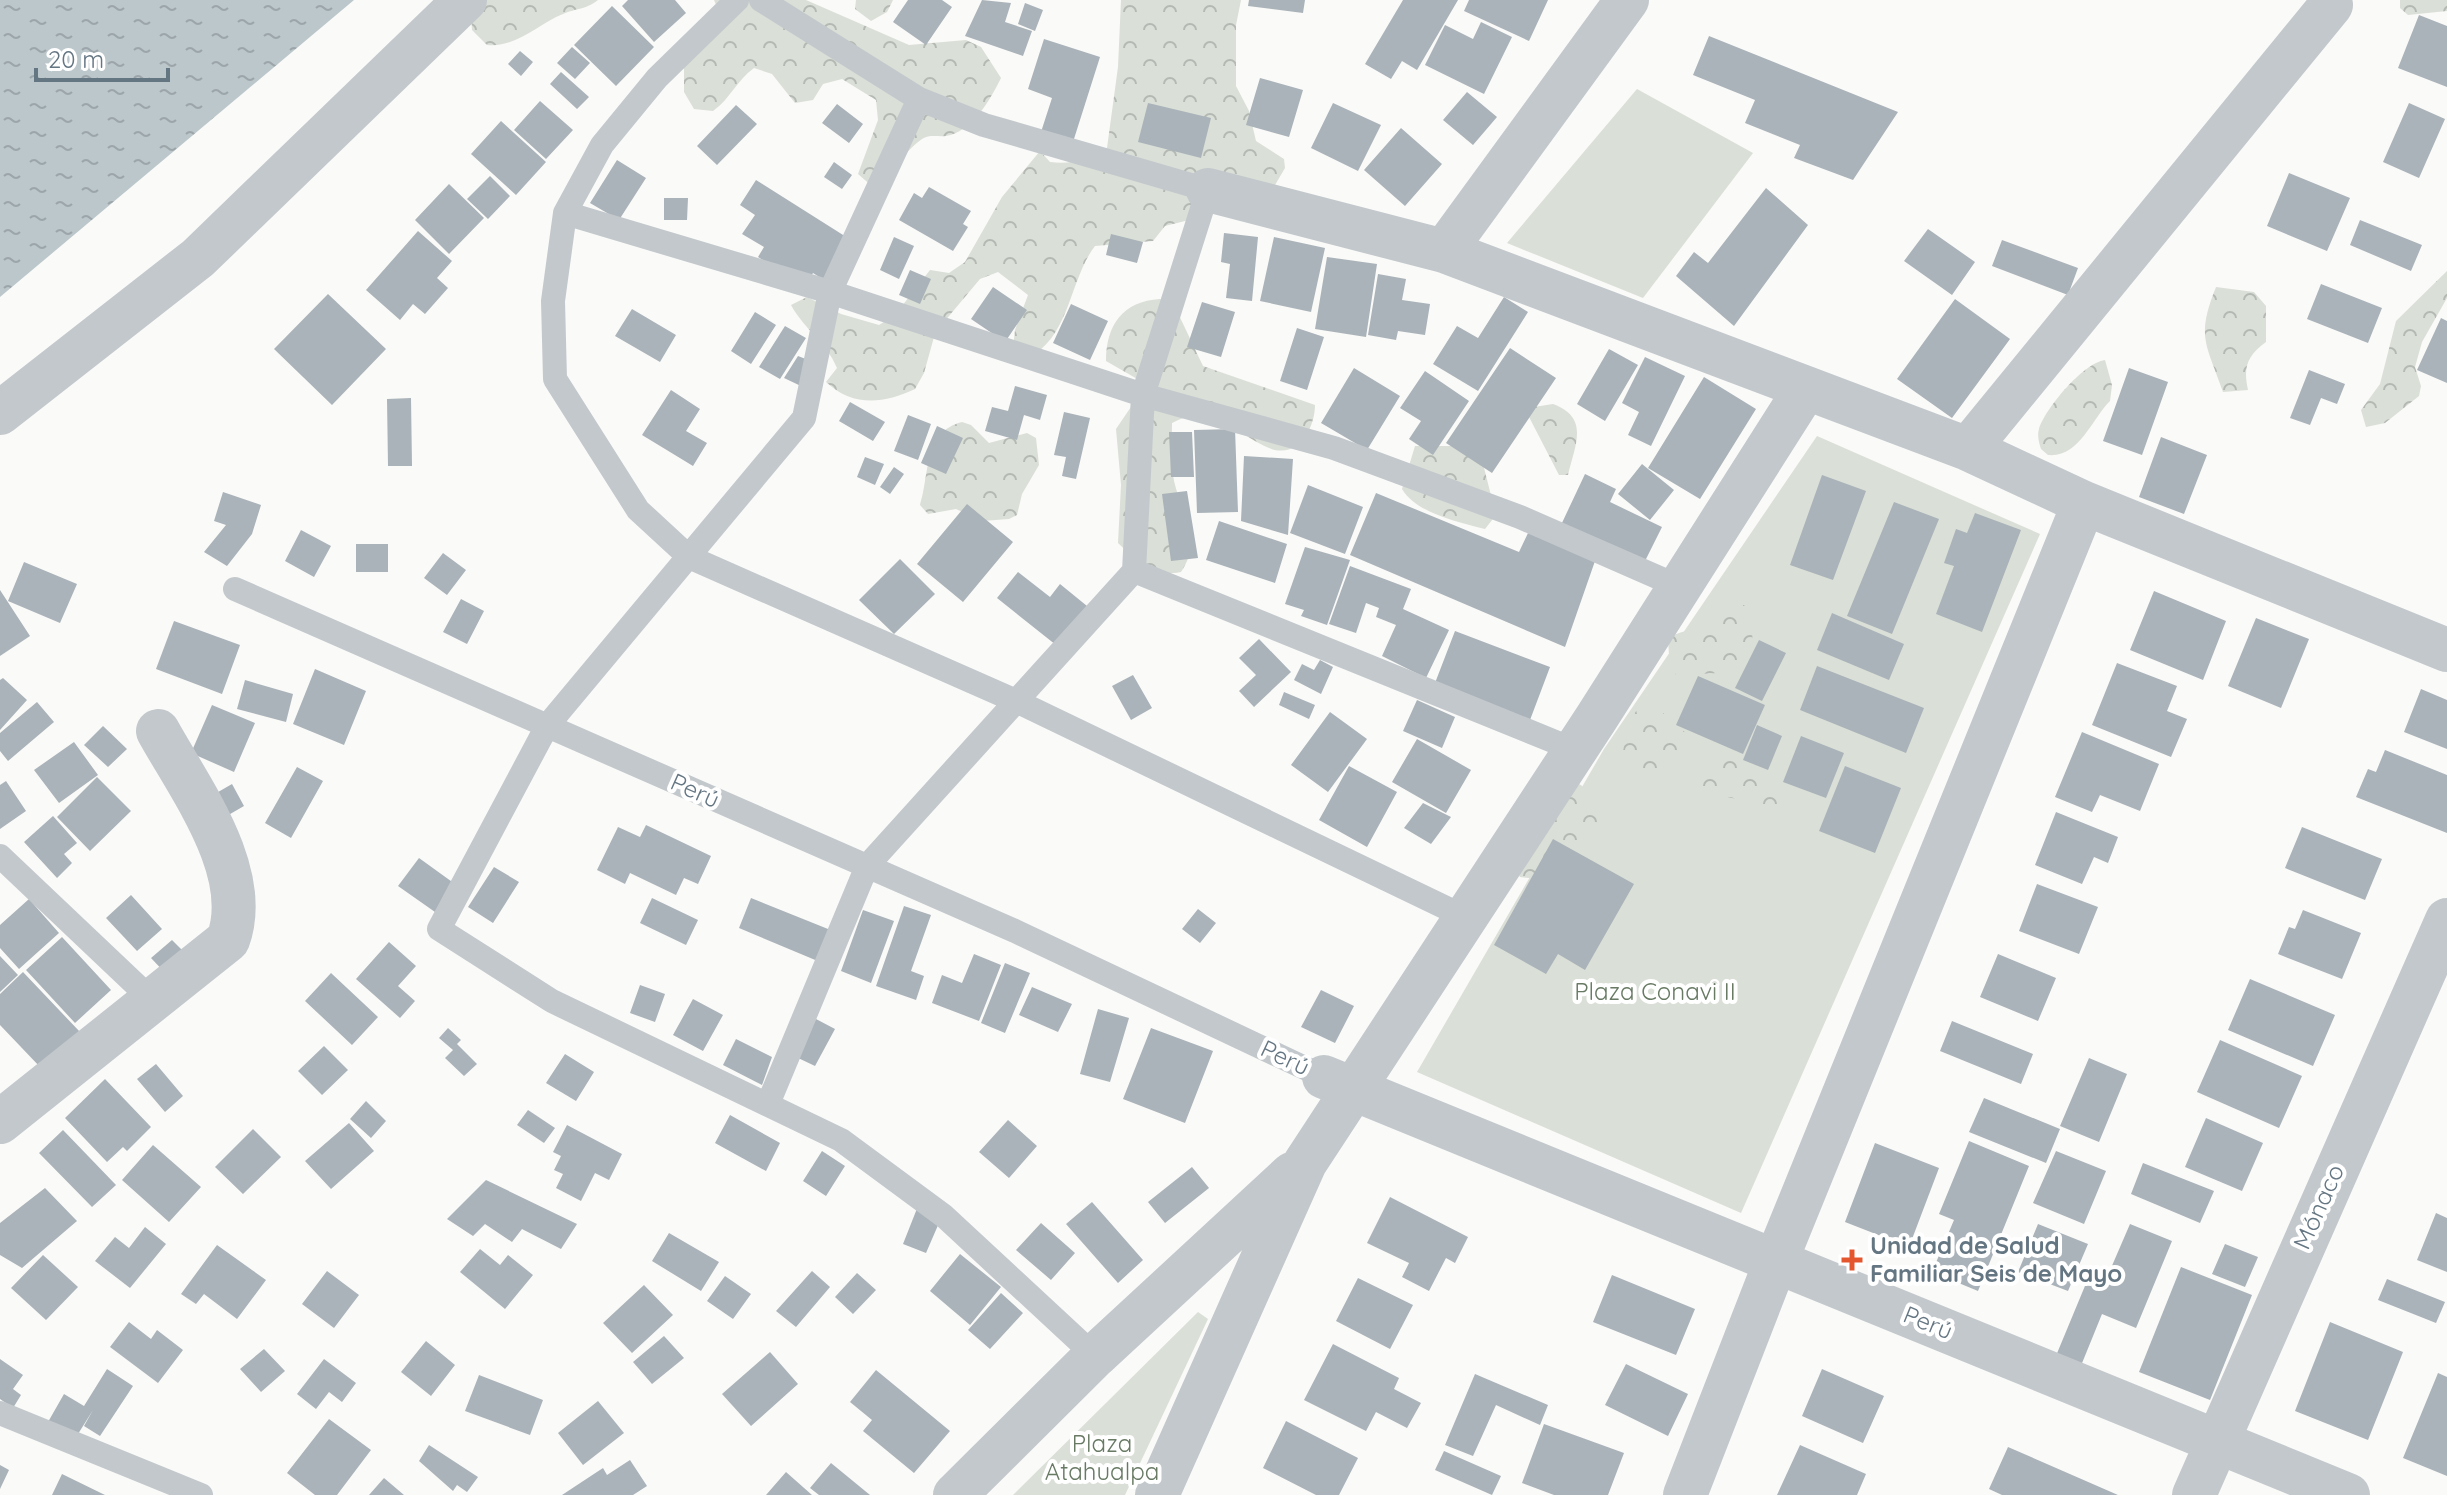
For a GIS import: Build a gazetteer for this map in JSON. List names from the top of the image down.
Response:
{
  "streets": {
    "street": ["Perú", "Mónaco"]
  },
  "crossings": [
    ["Perú", "Mónaco"]
  ],
  "parks": ["Plaza Conavi II", "Plaza Atahualpa"],
  "places": {
    "health": ["Unidad de Salud Familiar Seis de Mayo"]
  },
  "scale_bar": "20 m"
}
